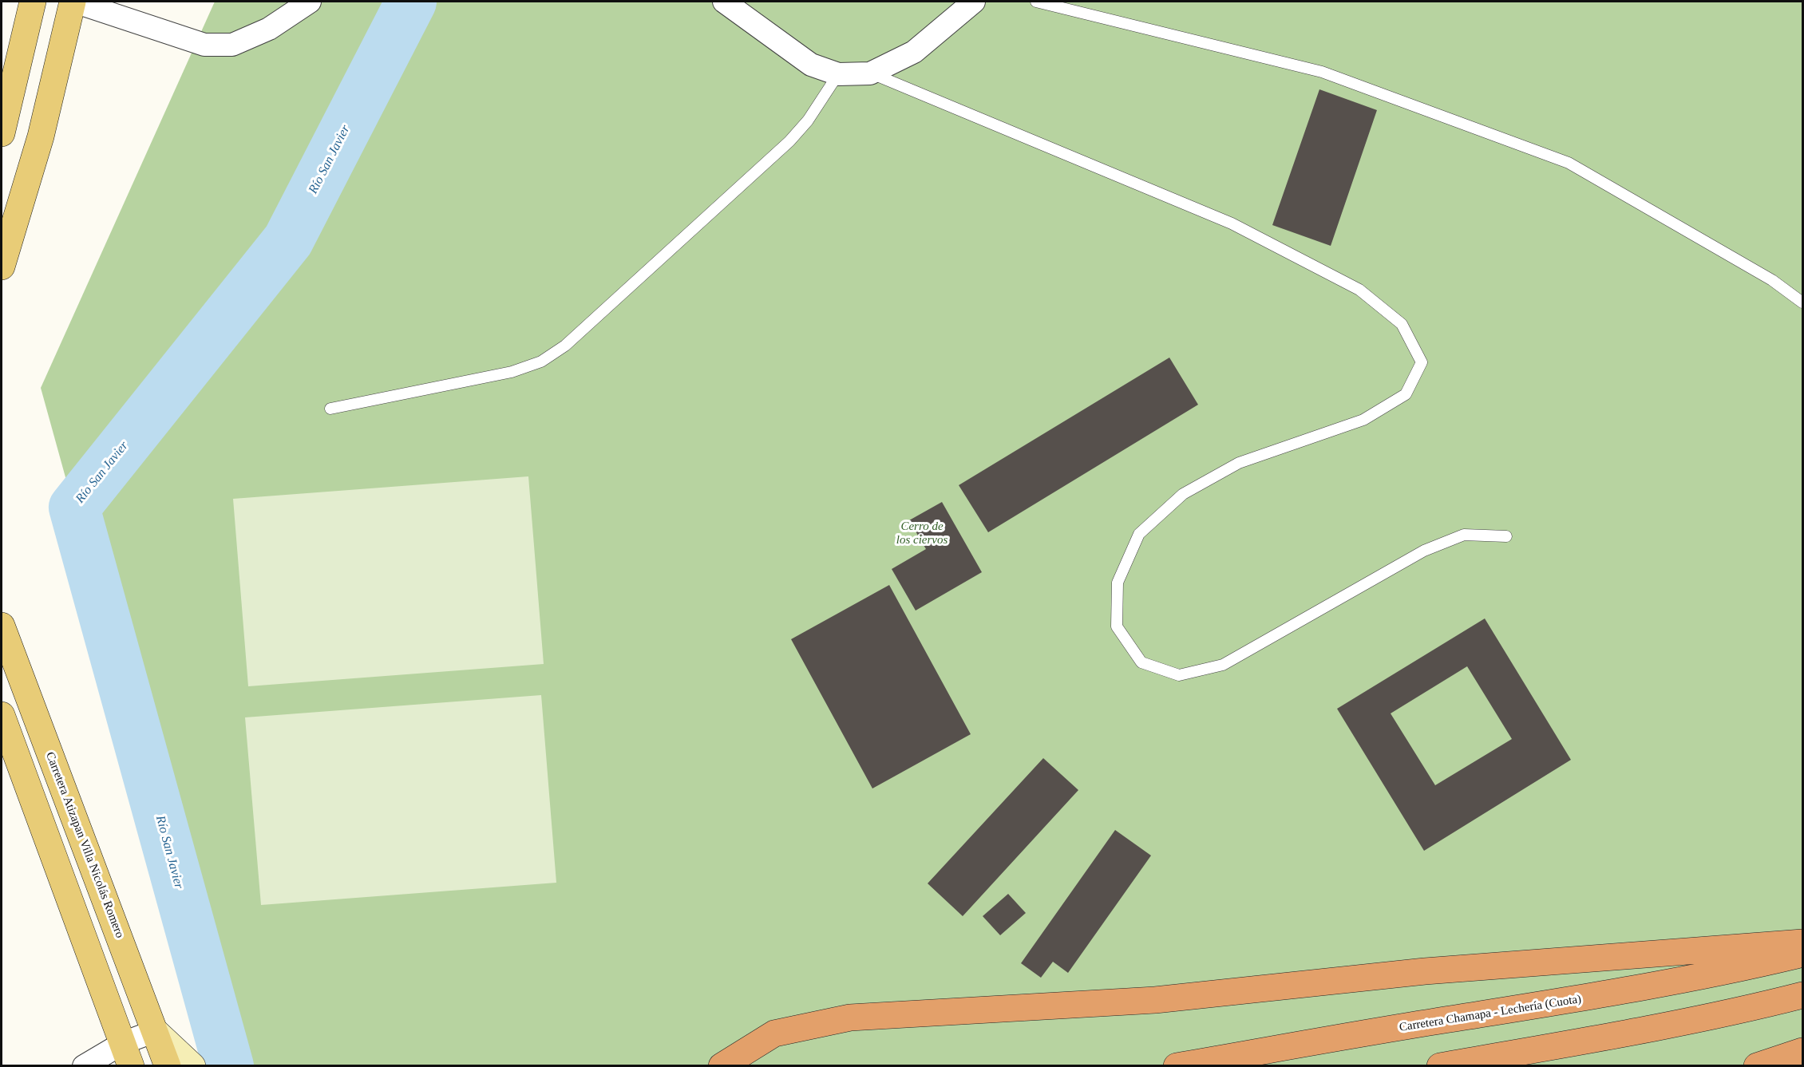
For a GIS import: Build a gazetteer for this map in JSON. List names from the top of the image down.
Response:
{
  "streets": {
    "highway": ["Carretera Chamapa - Lechería (Cuota)"],
    "main road": ["Carretera Atizapan Villa Nicolás Romero"]
  },
  "water": ["Río San Javier"],
  "parks": ["Cerro de los ciervos"]
}
